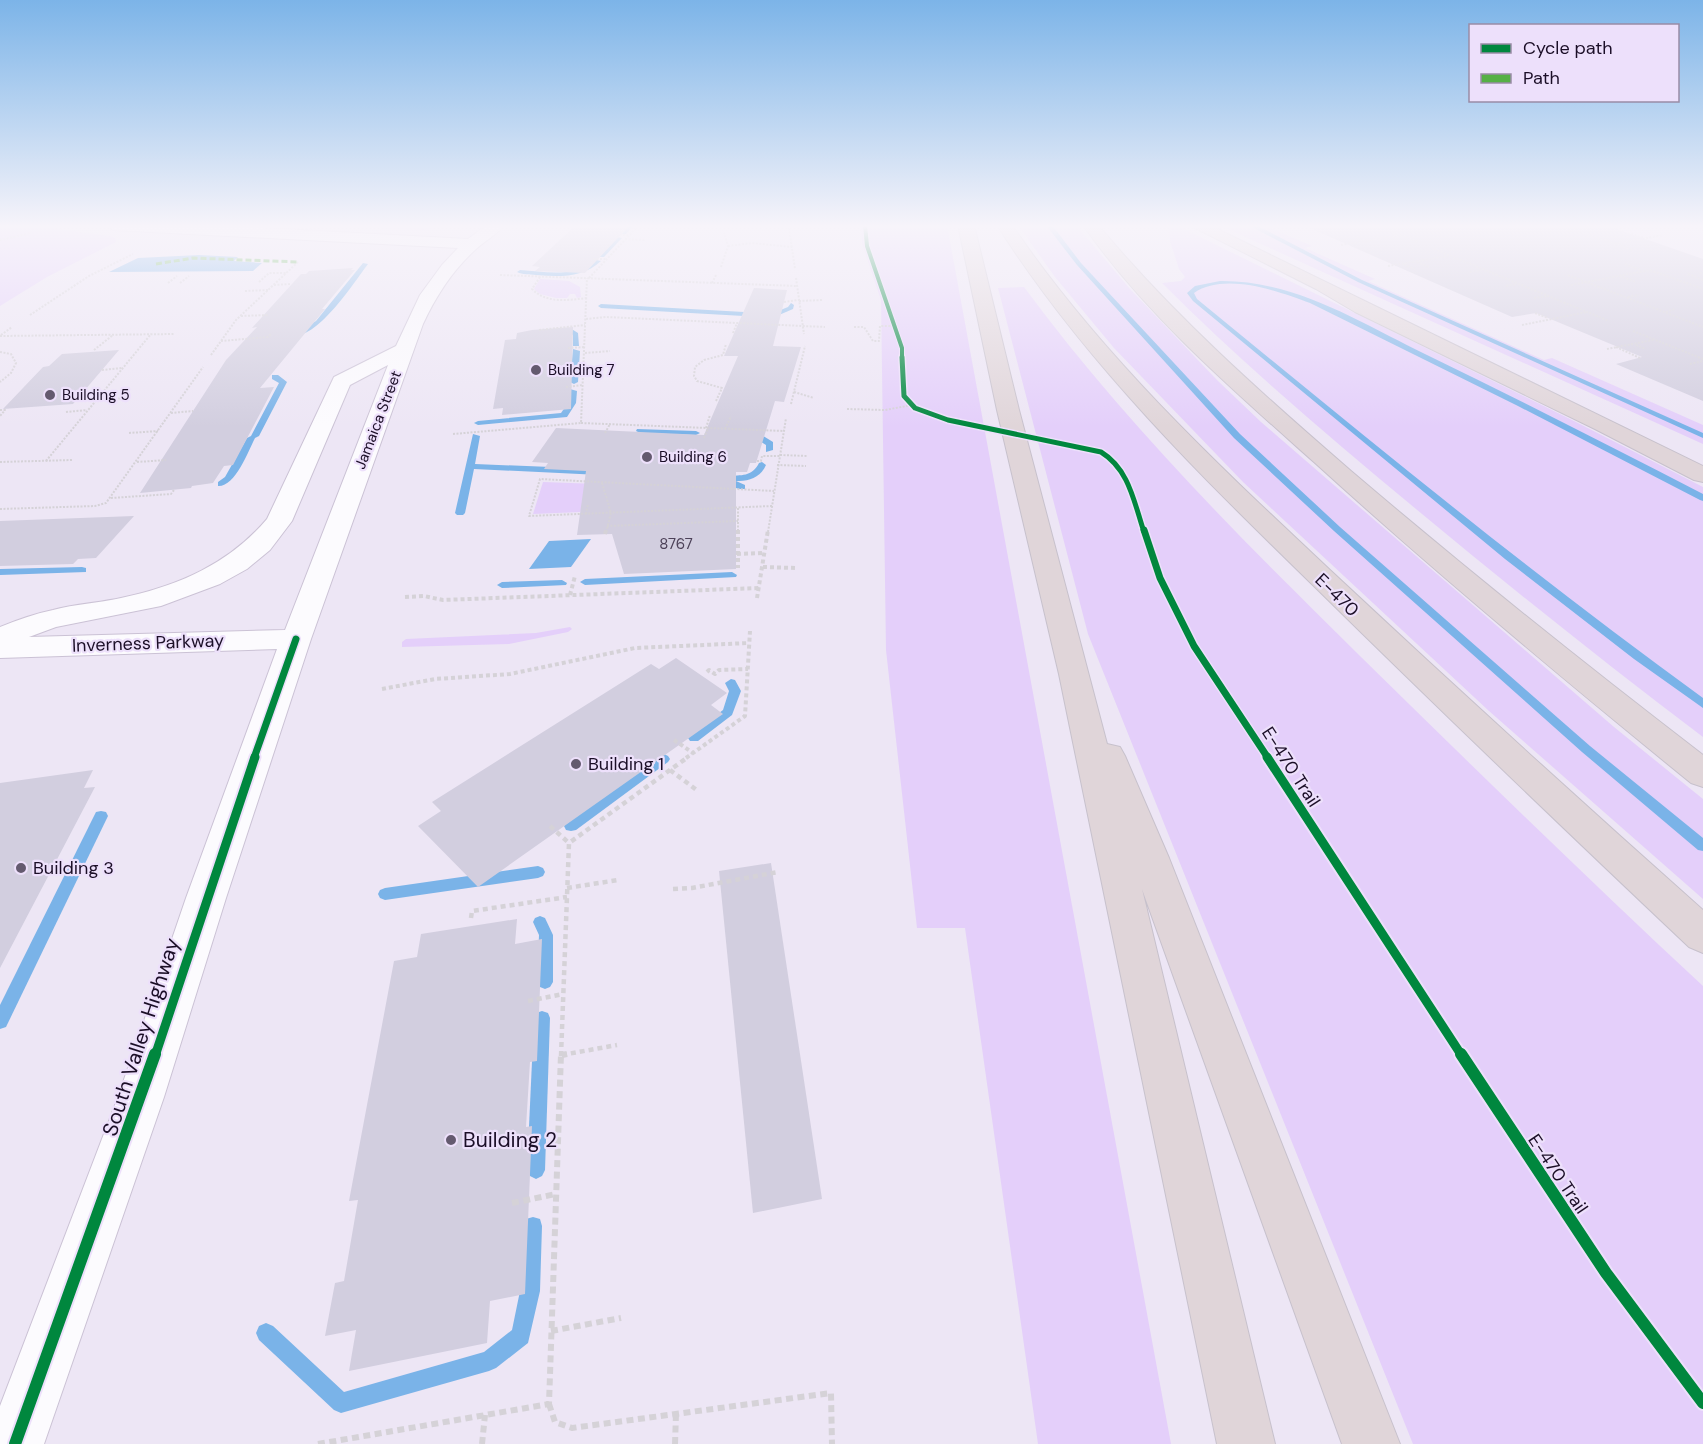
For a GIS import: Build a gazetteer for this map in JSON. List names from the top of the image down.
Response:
{
  "streets": {
    "highway": ["E-470"],
    "main road": ["Jamaica Street", "Inverness Parkway", "South Valley Highway"],
    "cycle path": ["E-470 Trail"]
  },
  "crossings": [
    ["Jamaica Street", "Inverness Parkway"],
    ["Jamaica Street", "South Valley Highway"],
    ["Inverness Parkway", "South Valley Highway"]
  ],
  "places": [
    "Building 7",
    "Building 5",
    "Building 6",
    "Building 1",
    "Building 3",
    "Building 2"
  ],
  "house_numbers": ["8767"],
  "legend": ["Cycle path", "Path"]
}
